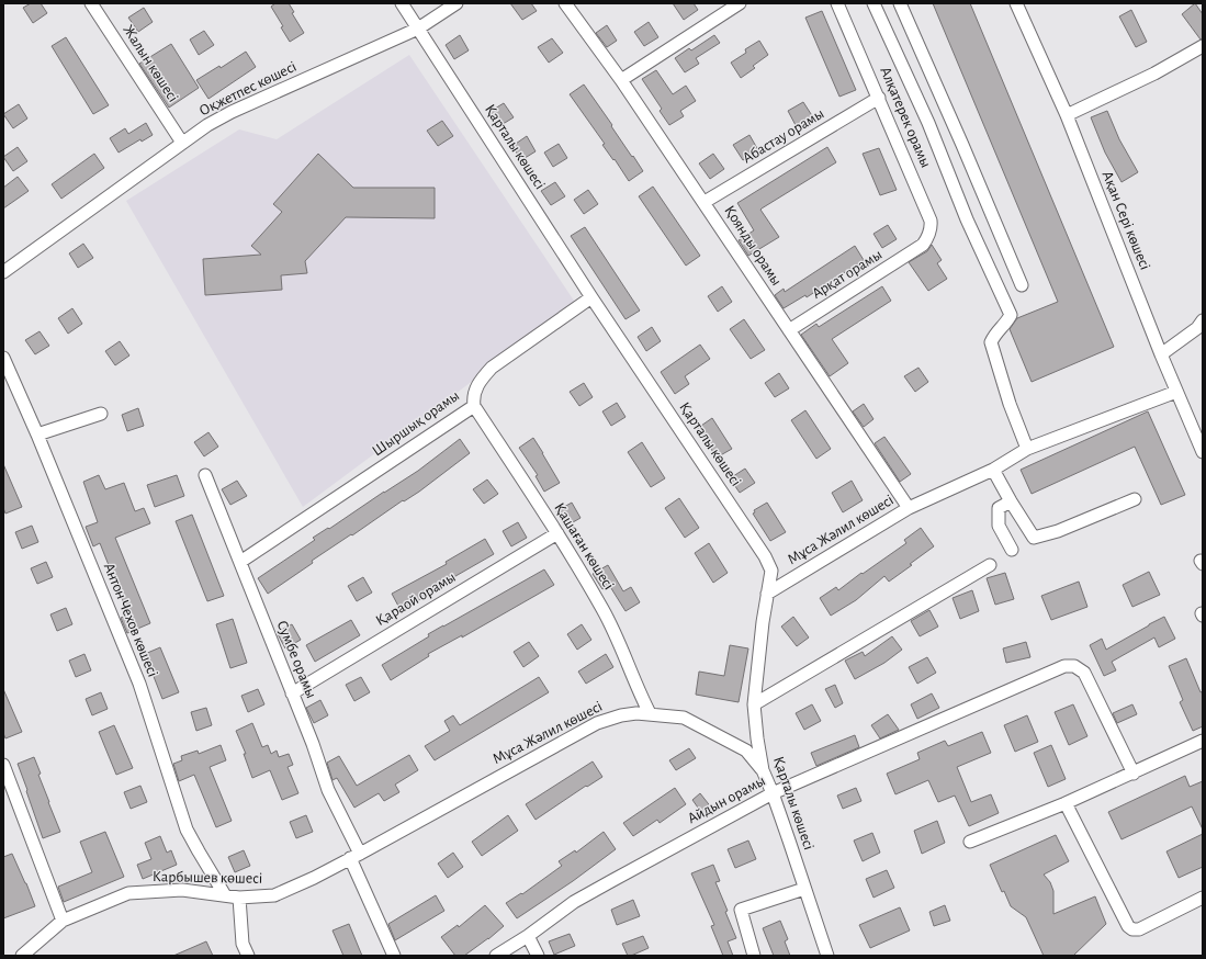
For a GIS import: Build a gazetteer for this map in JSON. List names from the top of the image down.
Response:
{
  "streets": {
    "street": [
      "Жалын көшесі",
      "Оқжетпес көшесі",
      "Алқатерек орамы",
      "Абастау орамы",
      "Қарталы көшесі",
      "Ақан Сері көшесі",
      "Қоянды орамы",
      "Арқат орамы",
      "Шыршық орамы",
      "Мұса Жәлил көшесі",
      "Қашаған көшесі",
      "Қараой орамы",
      "Антон Чехов көшесі",
      "Сумбе орамы",
      "Айдын орамы",
      "Карбышев көшесі"
    ]
  },
  "crossings": [
    ["Жалын көшесі", "Оқжетпес көшесі"],
    ["Оқжетпес көшесі", "Қарталы көшесі"],
    ["Алқатерек орамы", "Абастау орамы"],
    ["Алқатерек орамы", "Арқат орамы"],
    ["Абастау орамы", "Қоянды орамы"],
    ["Қарталы көшесі", "Шыршық орамы"],
    ["Қарталы көшесі", "Мұса Жәлил көшесі"],
    ["Қарталы көшесі", "Айдын орамы"],
    ["Ақан Сері көшесі", "Мұса Жәлил көшесі"],
    ["Қоянды орамы", "Арқат орамы"],
    ["Қоянды орамы", "Мұса Жәлил көшесі"],
    ["Шыршық орамы", "Қашаған көшесі"],
    ["Шыршық орамы", "Сумбе орамы"],
    ["Мұса Жәлил көшесі", "Қашаған көшесі"],
    ["Мұса Жәлил көшесі", "Сумбе орамы"],
    ["Мұса Жәлил көшесі", "Карбышев көшесі"],
    ["Қашаған көшесі", "Қараой орамы"],
    ["Қараой орамы", "Сумбе орамы"],
    ["Антон Чехов көшесі", "Карбышев көшесі"],
    ["Сумбе орамы", "Карбышев көшесі"]
  ]
}
